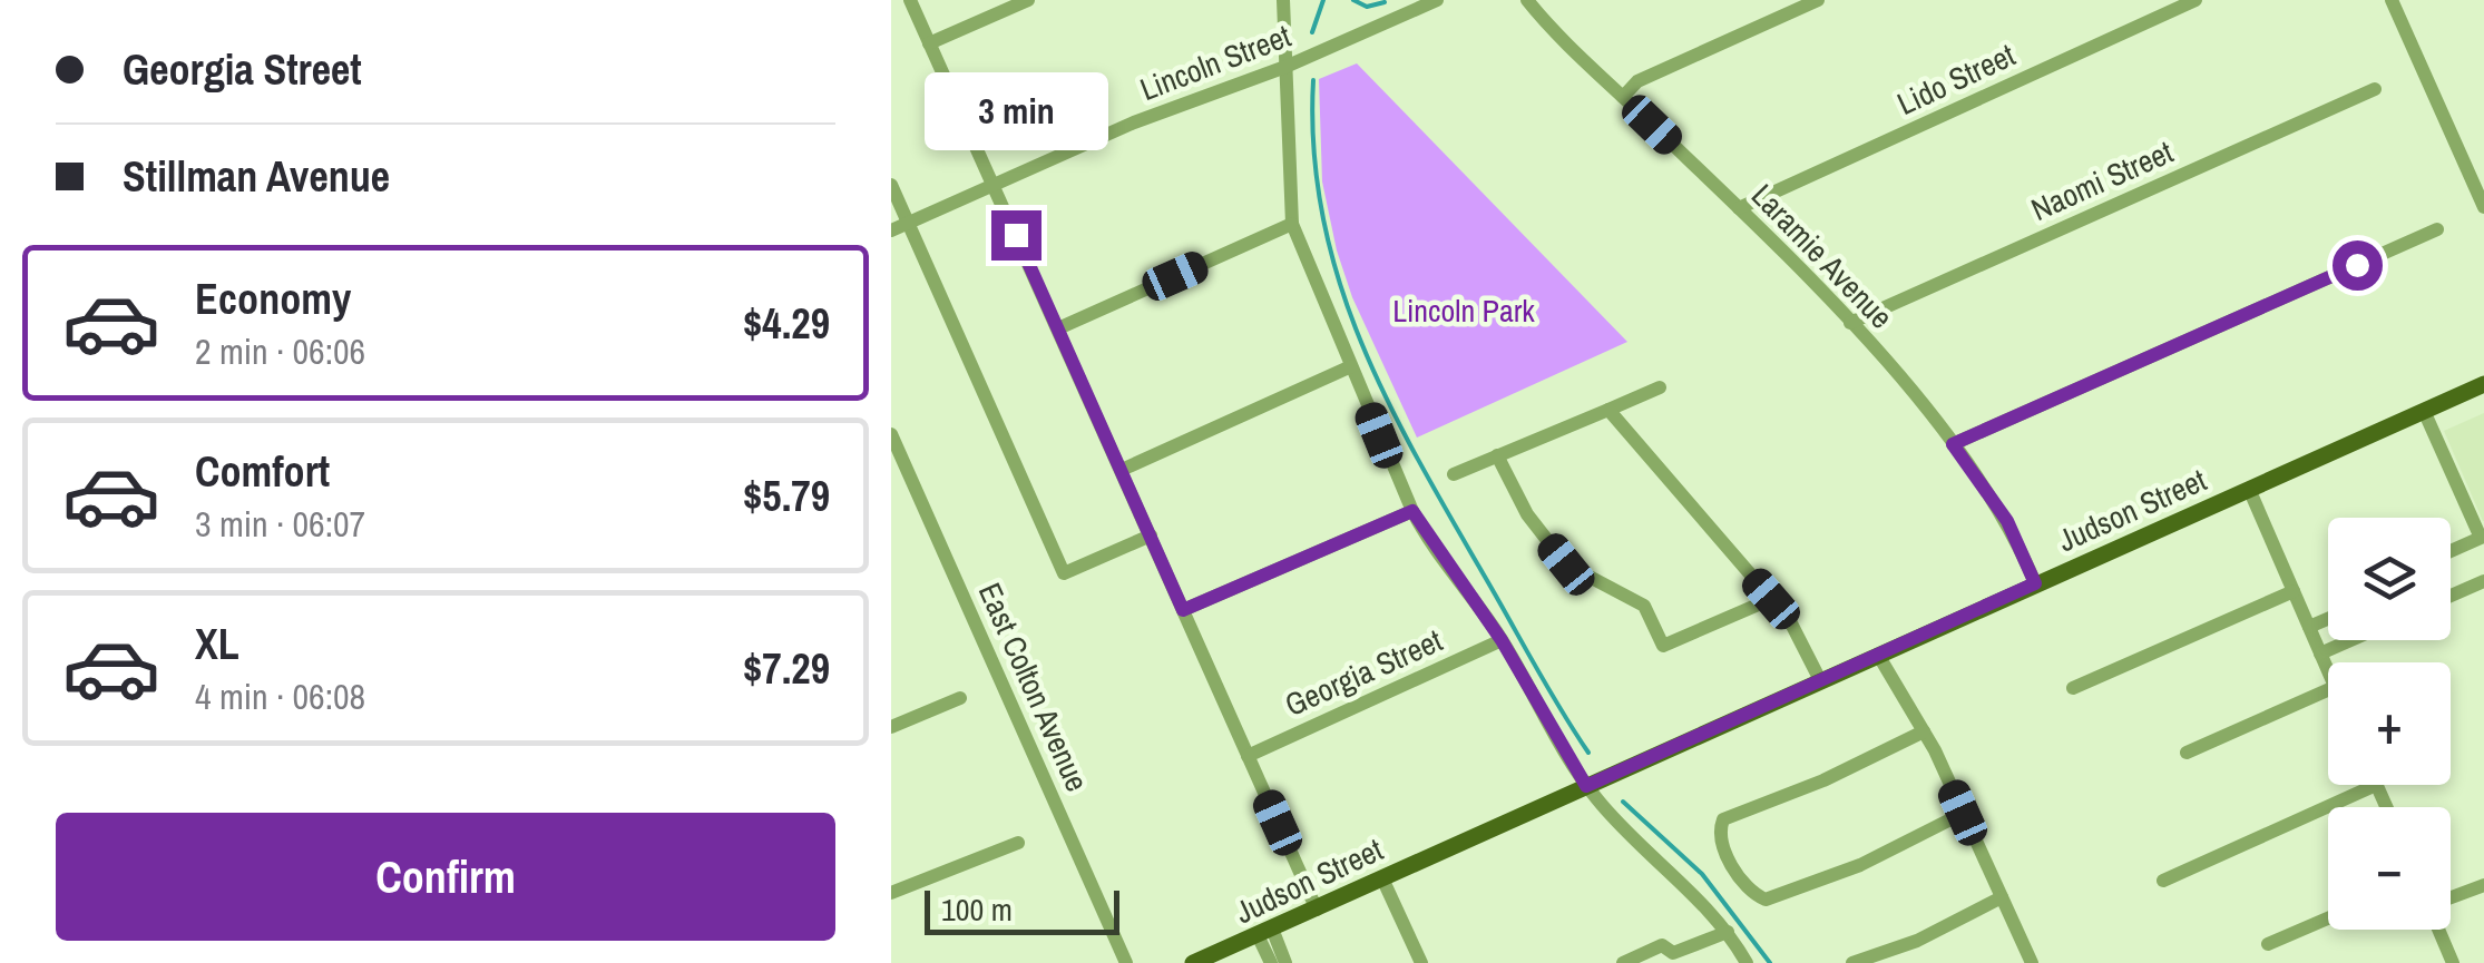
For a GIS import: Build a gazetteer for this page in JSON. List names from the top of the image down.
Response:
{
  "streets": {
    "main road": ["Judson Street"],
    "street": [
      "Lincoln Street",
      "Lido Street",
      "Naomi Street",
      "Laramie Avenue",
      "Georgia Street",
      "East Colton Avenue"
    ]
  },
  "crossings": [
    ["Lido Street", "Laramie Avenue"],
    ["Naomi Street", "Laramie Avenue"],
    ["Laramie Avenue", "Judson Street"]
  ],
  "parks": ["Lincoln Park"],
  "scale_bar": "100 m",
  "page": {
    "banner": ["Georgia Street", "Stillman Avenue"],
    "bubble": "3 min",
    "list": [
      {
        "name": "Economy",
        "note": "2 min · 06:06",
        "value": "$4.29"
      },
      {
        "name": "Comfort",
        "note": "3 min · 06:07",
        "value": "$5.79"
      },
      {
        "name": "XL",
        "note": "4 min · 06:08",
        "value": "$7.29"
      }
    ],
    "map_buttons": ["+", "−"],
    "buttons": "Confirm",
    "scale": "100 m"
  }
}
